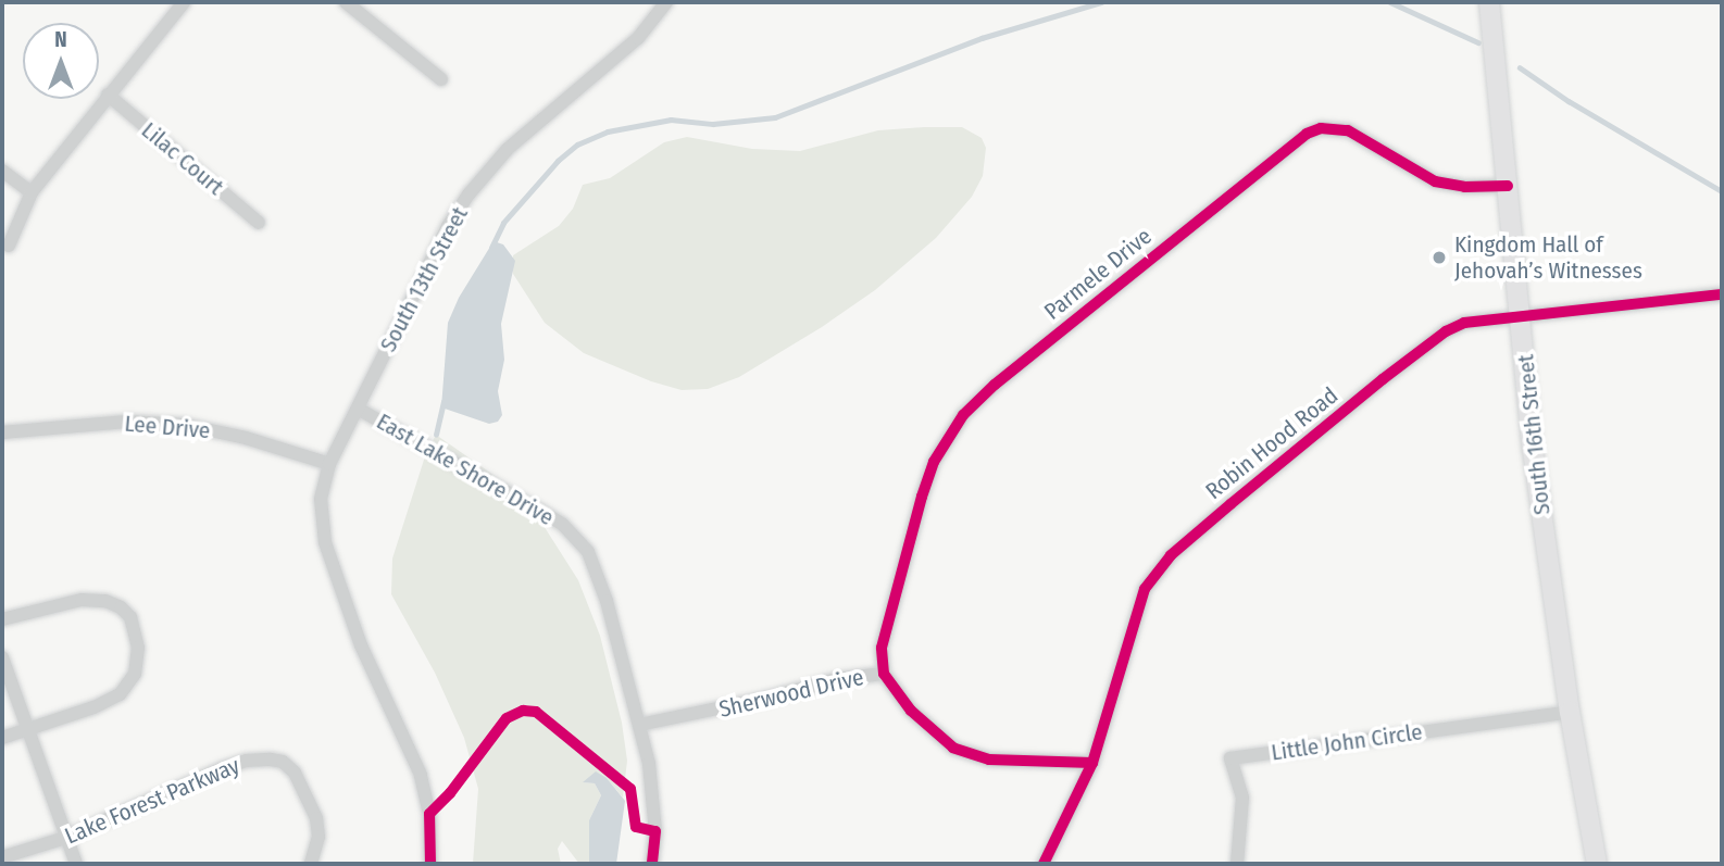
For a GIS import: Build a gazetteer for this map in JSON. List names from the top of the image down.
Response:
{
  "streets": {
    "main road": ["South 16th Street"],
    "street": [
      "Lilac Court",
      "Parmele Drive",
      "South 13th Street",
      "Lee Drive",
      "Robin Hood Road",
      "East Lake Shore Drive",
      "Sherwood Drive",
      "Little John Circle",
      "Lake Forest Parkway"
    ]
  },
  "crossings": [
    ["Parmele Drive", "South 16th Street"],
    ["Parmele Drive", "Sherwood Drive"],
    ["South 13th Street", "East Lake Shore Drive"],
    ["Lee Drive", "East Lake Shore Drive"],
    ["South 16th Street", "Robin Hood Road"],
    ["South 16th Street", "Little John Circle"],
    ["Robin Hood Road", "Sherwood Drive"],
    ["East Lake Shore Drive", "Sherwood Drive"]
  ],
  "places": ["Kingdom Hall of Jehovah’s Witnesses"],
  "north": "top"
}
